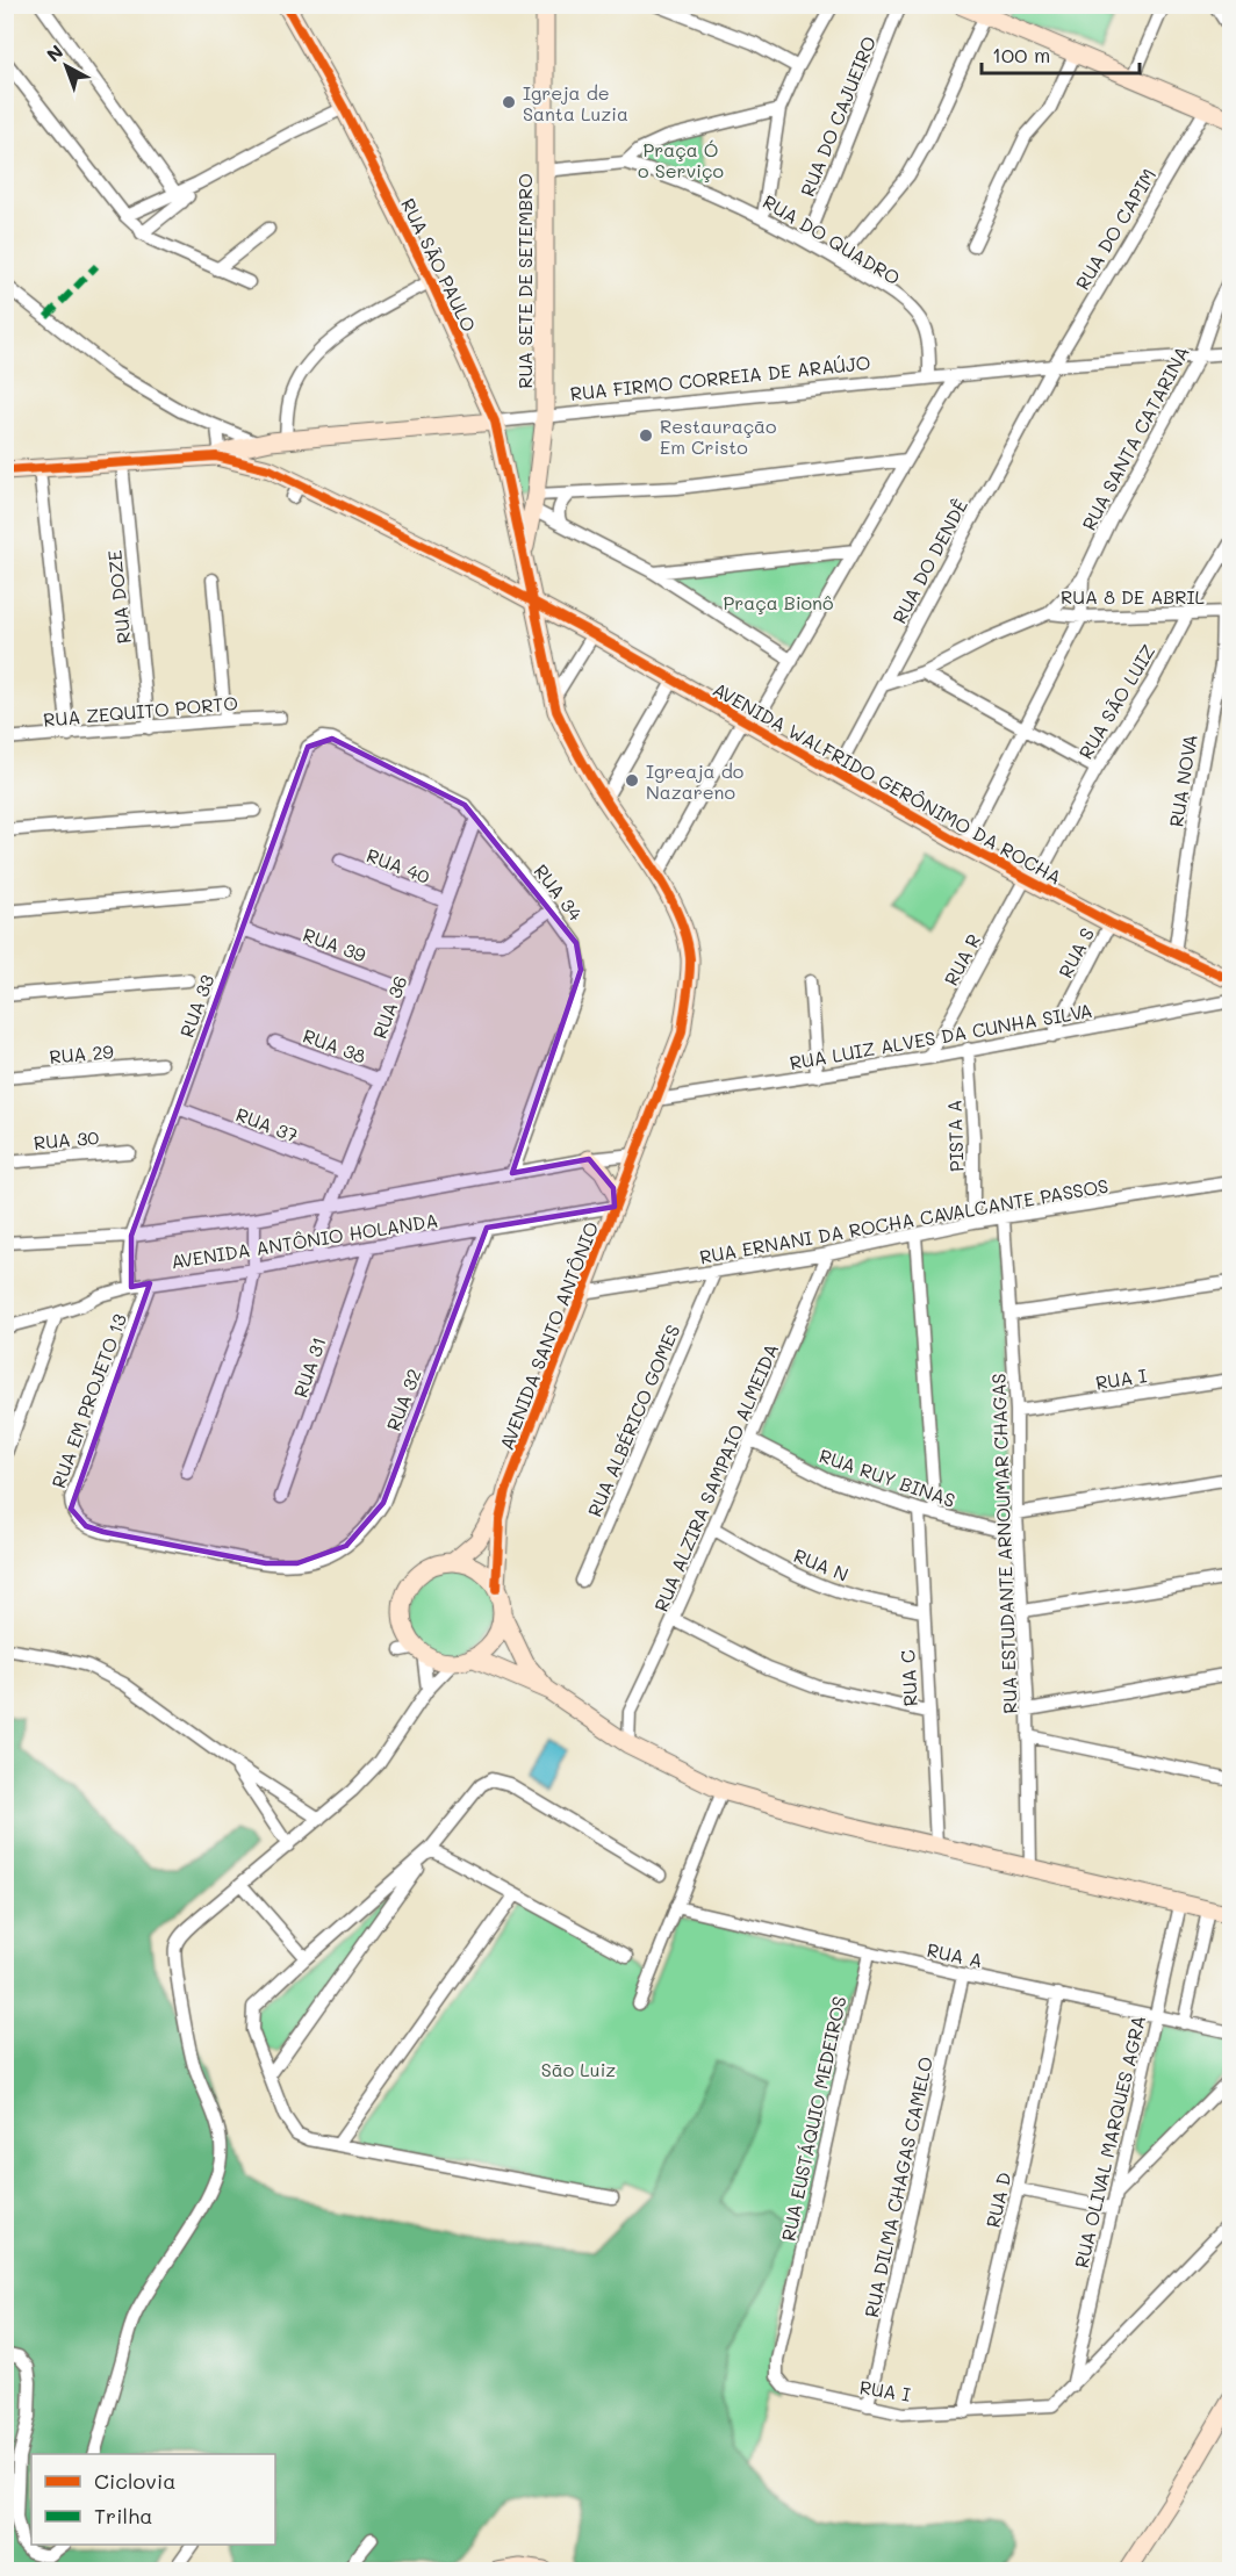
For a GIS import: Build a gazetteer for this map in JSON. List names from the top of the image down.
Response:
{
  "streets": {
    "street": [
      "RUA DO CAJUEIRO",
      "RUA DO CAPIM",
      "RUA DO QUADRO",
      "RUA SÃO PAULO",
      "RUA SETE DE SETEMBRO",
      "RUA FIRMO CORREIA DE ARAÚJO",
      "RUA SANTA CATARINA",
      "RUA DO DENDÊ",
      "RUA 8 DE ABRIL",
      "RUA DOZE",
      "RUA SÃO LUIZ",
      "RUA ZEQUITO PORTO",
      "RUA NOVA",
      "AVENIDA WALFRIDO GERÔNIMO DA ROCHA",
      "RUA 40",
      "RUA 34",
      "RUA 39",
      "RUA S",
      "RUA R",
      "RUA 33",
      "RUA 36",
      "RUA LUIZ ALVES DA CUNHA SILVA",
      "RUA 38",
      "RUA 29",
      "RUA 37",
      "PISTA A",
      "RUA 30",
      "RUA ERNANI DA ROCHA CAVALCANTE PASSOS",
      "AVENIDA ANTÔNIO HOLANDA",
      "AVENIDA SANTO ANTÔNIO",
      "RUA 31",
      "RUA I",
      "RUA 32",
      "RUA EM PROJETO 13",
      "RUA ALBÉRICO GOMES",
      "RUA ALZIRA SAMPAIO ALMEIDA",
      "RUA RUY BINAS",
      "RUA ESTUDANTE ARNOUMAR CHAGAS",
      "RUA N",
      "RUA C",
      "RUA A",
      "RUA EUSTÁQUIO MEDEIROS",
      "RUA OLIVAL MARQUES AGRA",
      "RUA DILMA CHAGAS CAMELO",
      "RUA D"
    ]
  },
  "crossings": [
    ["RUA DO CAJUEIRO", "RUA DO QUADRO"],
    ["RUA DO CAPIM", "RUA FIRMO CORREIA DE ARAÚJO"],
    ["RUA DO CAPIM", "RUA DO DENDÊ"],
    ["RUA DO QUADRO", "RUA FIRMO CORREIA DE ARAÚJO"],
    ["RUA SÃO PAULO", "RUA SETE DE SETEMBRO"],
    ["RUA SÃO PAULO", "RUA FIRMO CORREIA DE ARAÚJO"],
    ["RUA SÃO PAULO", "AVENIDA WALFRIDO GERÔNIMO DA ROCHA"],
    ["RUA SÃO PAULO", "AVENIDA SANTO ANTÔNIO"],
    ["RUA SETE DE SETEMBRO", "RUA FIRMO CORREIA DE ARAÚJO"],
    ["RUA FIRMO CORREIA DE ARAÚJO", "RUA SANTA CATARINA"],
    ["RUA FIRMO CORREIA DE ARAÚJO", "RUA DO DENDÊ"],
    ["RUA FIRMO CORREIA DE ARAÚJO", "RUA DOZE"],
    ["RUA FIRMO CORREIA DE ARAÚJO", "AVENIDA WALFRIDO GERÔNIMO DA ROCHA"],
    ["RUA SANTA CATARINA", "RUA 8 DE ABRIL"],
    ["RUA SANTA CATARINA", "AVENIDA WALFRIDO GERÔNIMO DA ROCHA"],
    ["RUA DO DENDÊ", "RUA 8 DE ABRIL"],
    ["RUA DO DENDÊ", "AVENIDA WALFRIDO GERÔNIMO DA ROCHA"],
    ["RUA 8 DE ABRIL", "RUA SÃO LUIZ"],
    ["RUA 8 DE ABRIL", "RUA NOVA"],
    ["RUA DOZE", "RUA ZEQUITO PORTO"],
    ["RUA SÃO LUIZ", "AVENIDA WALFRIDO GERÔNIMO DA ROCHA"],
    ["RUA SÃO LUIZ", "RUA R"],
    ["RUA NOVA", "AVENIDA WALFRIDO GERÔNIMO DA ROCHA"],
    ["AVENIDA WALFRIDO GERÔNIMO DA ROCHA", "RUA S"],
    ["AVENIDA WALFRIDO GERÔNIMO DA ROCHA", "RUA R"],
    ["RUA 40", "RUA 36"],
    ["RUA 34", "RUA 33"],
    ["RUA 34", "RUA 36"],
    ["RUA 39", "RUA 33"],
    ["RUA 39", "RUA 36"],
    ["RUA S", "RUA LUIZ ALVES DA CUNHA SILVA"],
    ["RUA R", "RUA LUIZ ALVES DA CUNHA SILVA"],
    ["RUA 33", "RUA 37"],
    ["RUA 33", "AVENIDA ANTÔNIO HOLANDA"],
    ["RUA 36", "RUA 38"],
    ["RUA 36", "RUA 37"],
    ["RUA 36", "AVENIDA ANTÔNIO HOLANDA"],
    ["RUA LUIZ ALVES DA CUNHA SILVA", "PISTA A"],
    ["RUA LUIZ ALVES DA CUNHA SILVA", "AVENIDA SANTO ANTÔNIO"],
    ["PISTA A", "RUA ERNANI DA ROCHA CAVALCANTE PASSOS"],
    ["RUA ERNANI DA ROCHA CAVALCANTE PASSOS", "AVENIDA SANTO ANTÔNIO"],
    ["RUA ERNANI DA ROCHA CAVALCANTE PASSOS", "RUA ALBÉRICO GOMES"],
    ["RUA ERNANI DA ROCHA CAVALCANTE PASSOS", "RUA ALZIRA SAMPAIO ALMEIDA"],
    ["RUA ERNANI DA ROCHA CAVALCANTE PASSOS", "RUA ESTUDANTE ARNOUMAR CHAGAS"],
    ["AVENIDA ANTÔNIO HOLANDA", "AVENIDA SANTO ANTÔNIO"],
    ["AVENIDA ANTÔNIO HOLANDA", "RUA 31"],
    ["AVENIDA ANTÔNIO HOLANDA", "RUA 32"],
    ["AVENIDA ANTÔNIO HOLANDA", "RUA EM PROJETO 13"],
    ["RUA I", "RUA ESTUDANTE ARNOUMAR CHAGAS"],
    ["RUA I", "RUA EUSTÁQUIO MEDEIROS"],
    ["RUA I", "RUA OLIVAL MARQUES AGRA"],
    ["RUA I", "RUA DILMA CHAGAS CAMELO"],
    ["RUA I", "RUA D"],
    ["RUA 32", "RUA EM PROJETO 13"],
    ["RUA ALZIRA SAMPAIO ALMEIDA", "RUA RUY BINAS"],
    ["RUA ALZIRA SAMPAIO ALMEIDA", "RUA N"],
    ["RUA RUY BINAS", "RUA ESTUDANTE ARNOUMAR CHAGAS"],
    ["RUA RUY BINAS", "RUA C"],
    ["RUA N", "RUA C"],
    ["RUA A", "RUA EUSTÁQUIO MEDEIROS"],
    ["RUA A", "RUA OLIVAL MARQUES AGRA"],
    ["RUA A", "RUA DILMA CHAGAS CAMELO"],
    ["RUA A", "RUA D"]
  ],
  "parks": ["Praça Ó o Serviço", "Praça Bionô", "São Luiz"],
  "places": ["Igreja de Santa Luzia", "Restauração Em Cristo", "Igreaja do Nazareno"],
  "legend": ["Ciclovia", "Trilha"],
  "scale_bar": "100 m",
  "north": "top left"
}
